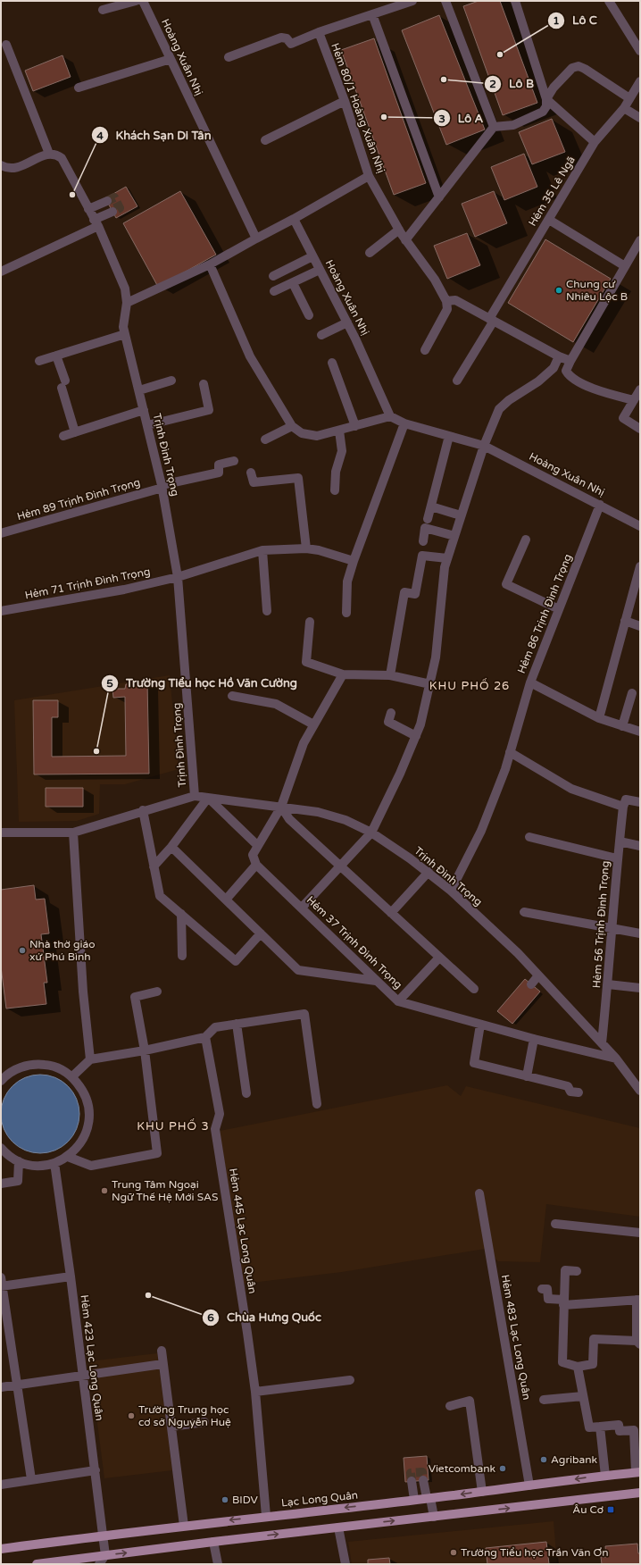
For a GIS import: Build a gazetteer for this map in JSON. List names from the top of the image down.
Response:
{
  "streets": {
    "main road": ["Lạc Long Quân"],
    "street": [
      "Hoàng Xuân Nhị",
      "Hẻm 80/1 Hoàng Xuân Nhị",
      "Hẻm 35 Lê Ngã",
      "Trịnh Đình Trọng",
      "Hẻm 89 Trịnh Đình Trọng",
      "Hẻm 71 Trịnh Đình Trọng",
      "Hẻm 86 Trịnh Đình Trọng",
      "Hẻm 56 Trịnh Đình Trọng",
      "Hẻm 37 Trịnh Đình Trọng",
      "Hẻm 445 Lạc Long Quân",
      "Hẻm 483 Lạc Long Quân",
      "Hẻm 423 Lạc Long Quân"
    ]
  },
  "crossings": [
    ["Hoàng Xuân Nhị", "Hẻm 86 Trịnh Đình Trọng"],
    ["Trịnh Đình Trọng", "Hẻm 89 Trịnh Đình Trọng"],
    ["Trịnh Đình Trọng", "Hẻm 71 Trịnh Đình Trọng"],
    ["Trịnh Đình Trọng", "Hẻm 86 Trịnh Đình Trọng"],
    ["Trịnh Đình Trọng", "Hẻm 56 Trịnh Đình Trọng"],
    ["Trịnh Đình Trọng", "Hẻm 37 Trịnh Đình Trọng"],
    ["Hẻm 445 Lạc Long Quân", "Lạc Long Quân"],
    ["Hẻm 483 Lạc Long Quân", "Lạc Long Quân"],
    ["Hẻm 423 Lạc Long Quân", "Lạc Long Quân"]
  ],
  "districts": ["KHU PHỐ 26", "KHU PHỐ 3"],
  "places": {
    "other": [
      "Lô C",
      "Lô B",
      "Lô A",
      "Khách Sạn Di Tân",
      "Chung cư Nhiêu Lộc B",
      "Trường Tiểu học Hồ Văn Cường",
      "Nhà thờ giáo xứ Phú Bình",
      "Trung Tâm Ngoại Ngữ Thế Hệ Mới SAS",
      "Chùa Hưng Quốc",
      "Trường Trung học cơ sở Nguyễn Huệ",
      "Agribank",
      "Vietcombank",
      "BIDV",
      "Trường Tiểu học Trần Văn Ơn"
    ],
    "transit": ["Âu Cơ"]
  }
}
